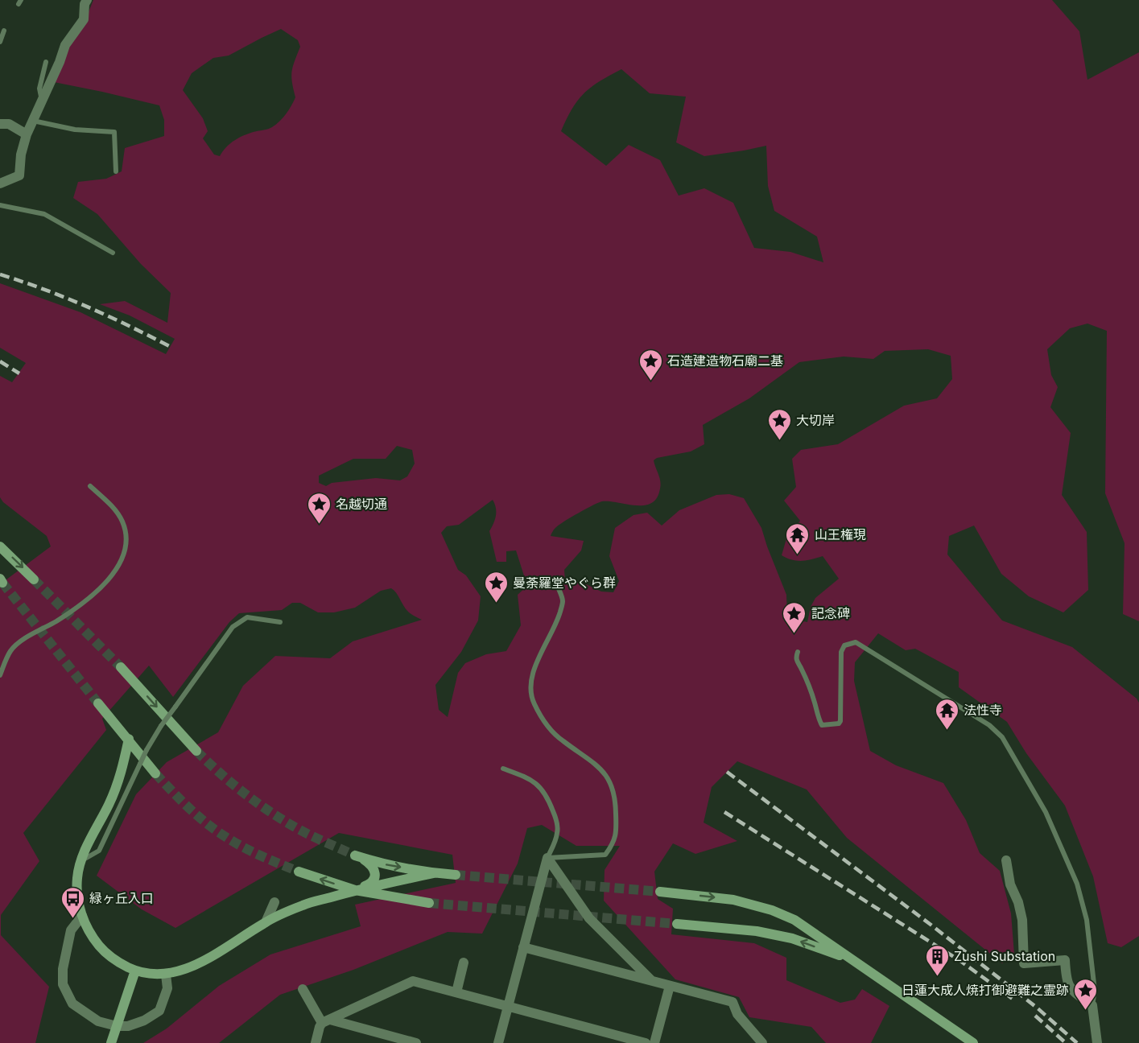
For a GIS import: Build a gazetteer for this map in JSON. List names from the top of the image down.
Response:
{
  "places": {
    "place": [
      "石造建造物石廟二基",
      "大切岸",
      "名越切通",
      "曼荼羅堂やぐら群",
      "記念碑",
      "日蓮大成人焼打御避難之霊跡"
    ],
    "temple": ["山王権現", "法性寺"],
    "bus stop": ["緑ヶ丘入口"],
    "building": ["Zushi Substation"]
  }
}
